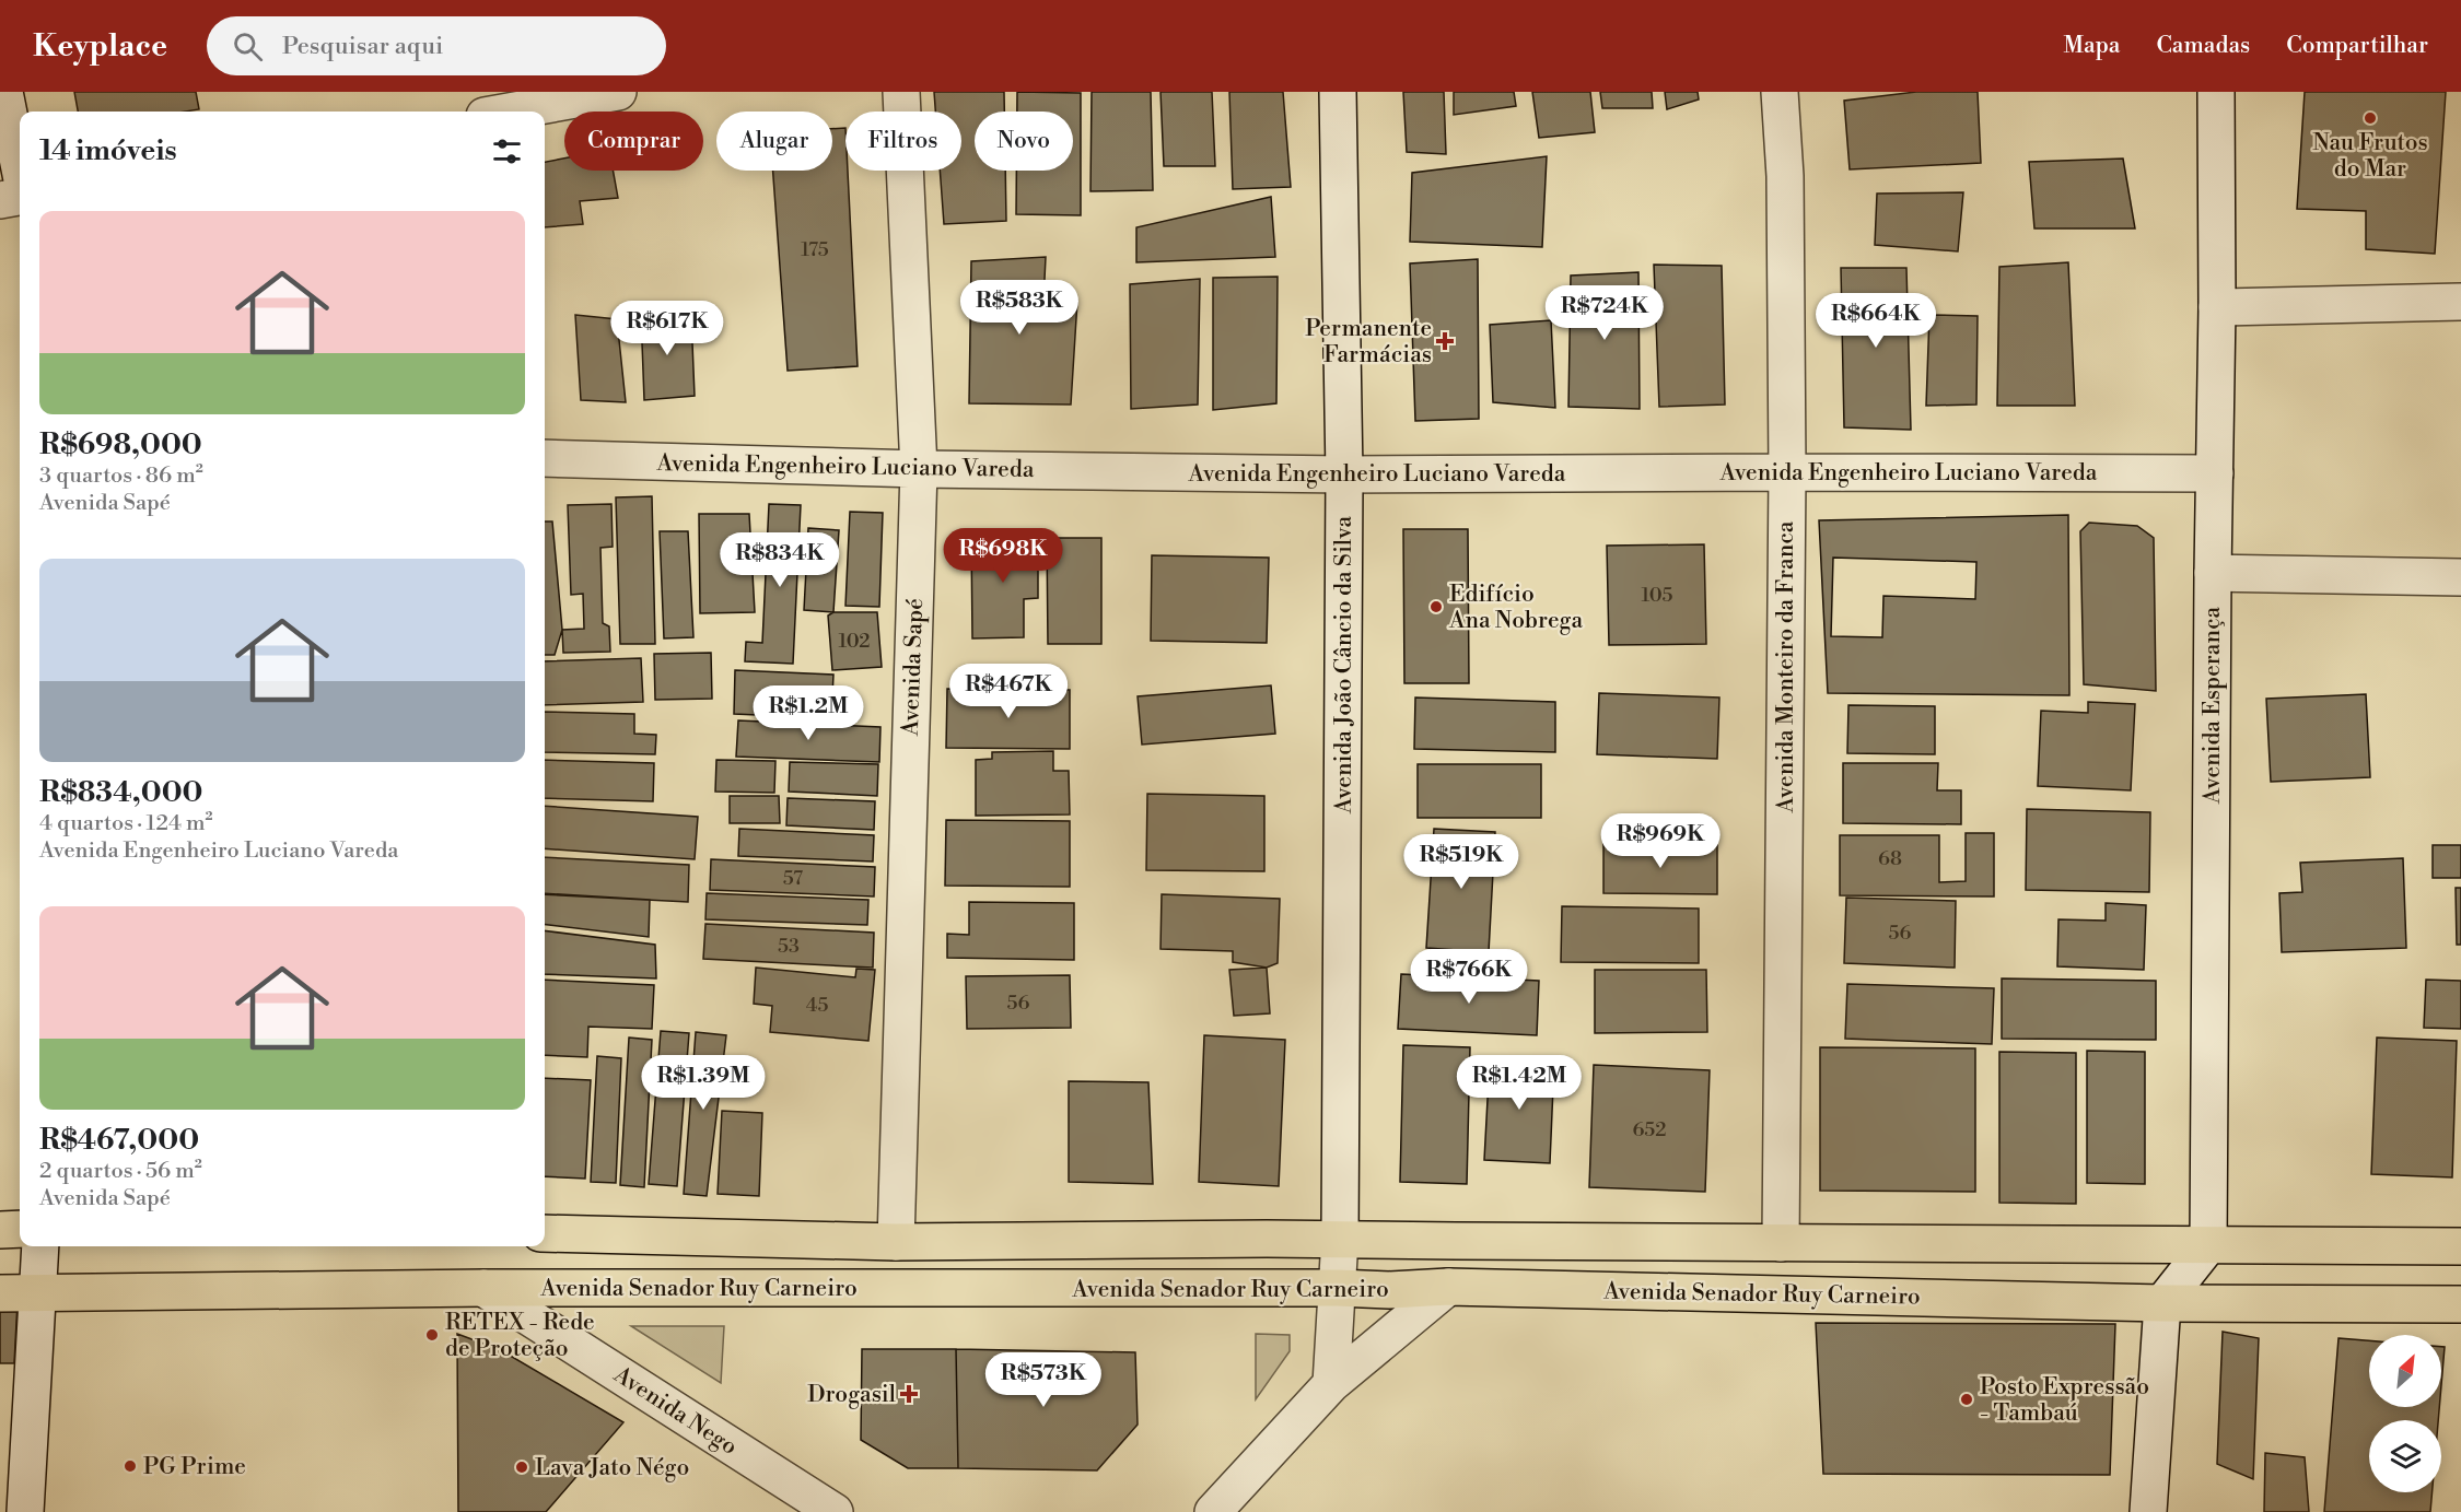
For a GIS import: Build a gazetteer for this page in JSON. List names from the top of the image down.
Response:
{
  "streets": {
    "main road": ["Avenida Senador Ruy Carneiro"],
    "street": [
      "Avenida Engenheiro Luciano Vareda",
      "Avenida João Câncio da Silva",
      "Avenida Sapé",
      "Avenida Monteiro da Franca",
      "Avenida Esperança",
      "Avenida Nego"
    ]
  },
  "crossings": [
    ["Avenida Engenheiro Luciano Vareda", "Avenida João Câncio da Silva"],
    ["Avenida Engenheiro Luciano Vareda", "Avenida Sapé"],
    ["Avenida Engenheiro Luciano Vareda", "Avenida Monteiro da Franca"],
    ["Avenida Engenheiro Luciano Vareda", "Avenida Esperança"],
    ["Avenida João Câncio da Silva", "Avenida Senador Ruy Carneiro"],
    ["Avenida Sapé", "Avenida Senador Ruy Carneiro"],
    ["Avenida Monteiro da Franca", "Avenida Senador Ruy Carneiro"],
    ["Avenida Esperança", "Avenida Senador Ruy Carneiro"],
    ["Avenida Senador Ruy Carneiro", "Avenida Nego"]
  ],
  "places": {
    "other": [
      "Nau Frutos do Mar",
      "Edifício Ana Nobrega",
      "RETEX - Rede de Proteção",
      "Posto Expressão - Tambaú",
      "PG Prime",
      "Lava Jato Négo"
    ],
    "health": ["Permanente Farmácias", "Drogasil"]
  },
  "house_numbers": [
    "175",
    "105",
    "102",
    "68",
    "57",
    "56",
    "53",
    "56",
    "45",
    "652"
  ],
  "north": "top right",
  "page": {
    "header": "Keyplace",
    "search": "Pesquisar aqui",
    "nav": ["Mapa", "Camadas", "Compartilhar"],
    "chip": [
      "Comprar",
      "Alugar",
      "Filtros",
      "Novo"
    ],
    "heading": "14 imóveis",
    "list": [
      {
        "name": "R$698,000",
        "note": "3 quartos · 86 m² · Avenida Sapé"
      },
      {
        "name": "R$834,000",
        "note": "4 quartos · 124 m² · Avenida Engenheiro Luciano Vareda"
      },
      {
        "name": "R$467,000",
        "note": "2 quartos · 56 m² · Avenida Sapé"
      }
    ],
    "price": [
      "R$583K",
      "R$724K",
      "R$664K",
      "R$617K",
      "R$698K",
      "R$834K",
      "R$467K",
      "R$1.2M",
      "R$969K",
      "R$519K",
      "R$766K",
      "R$1.39M",
      "R$1.42M",
      "R$573K"
    ]
  }
}
